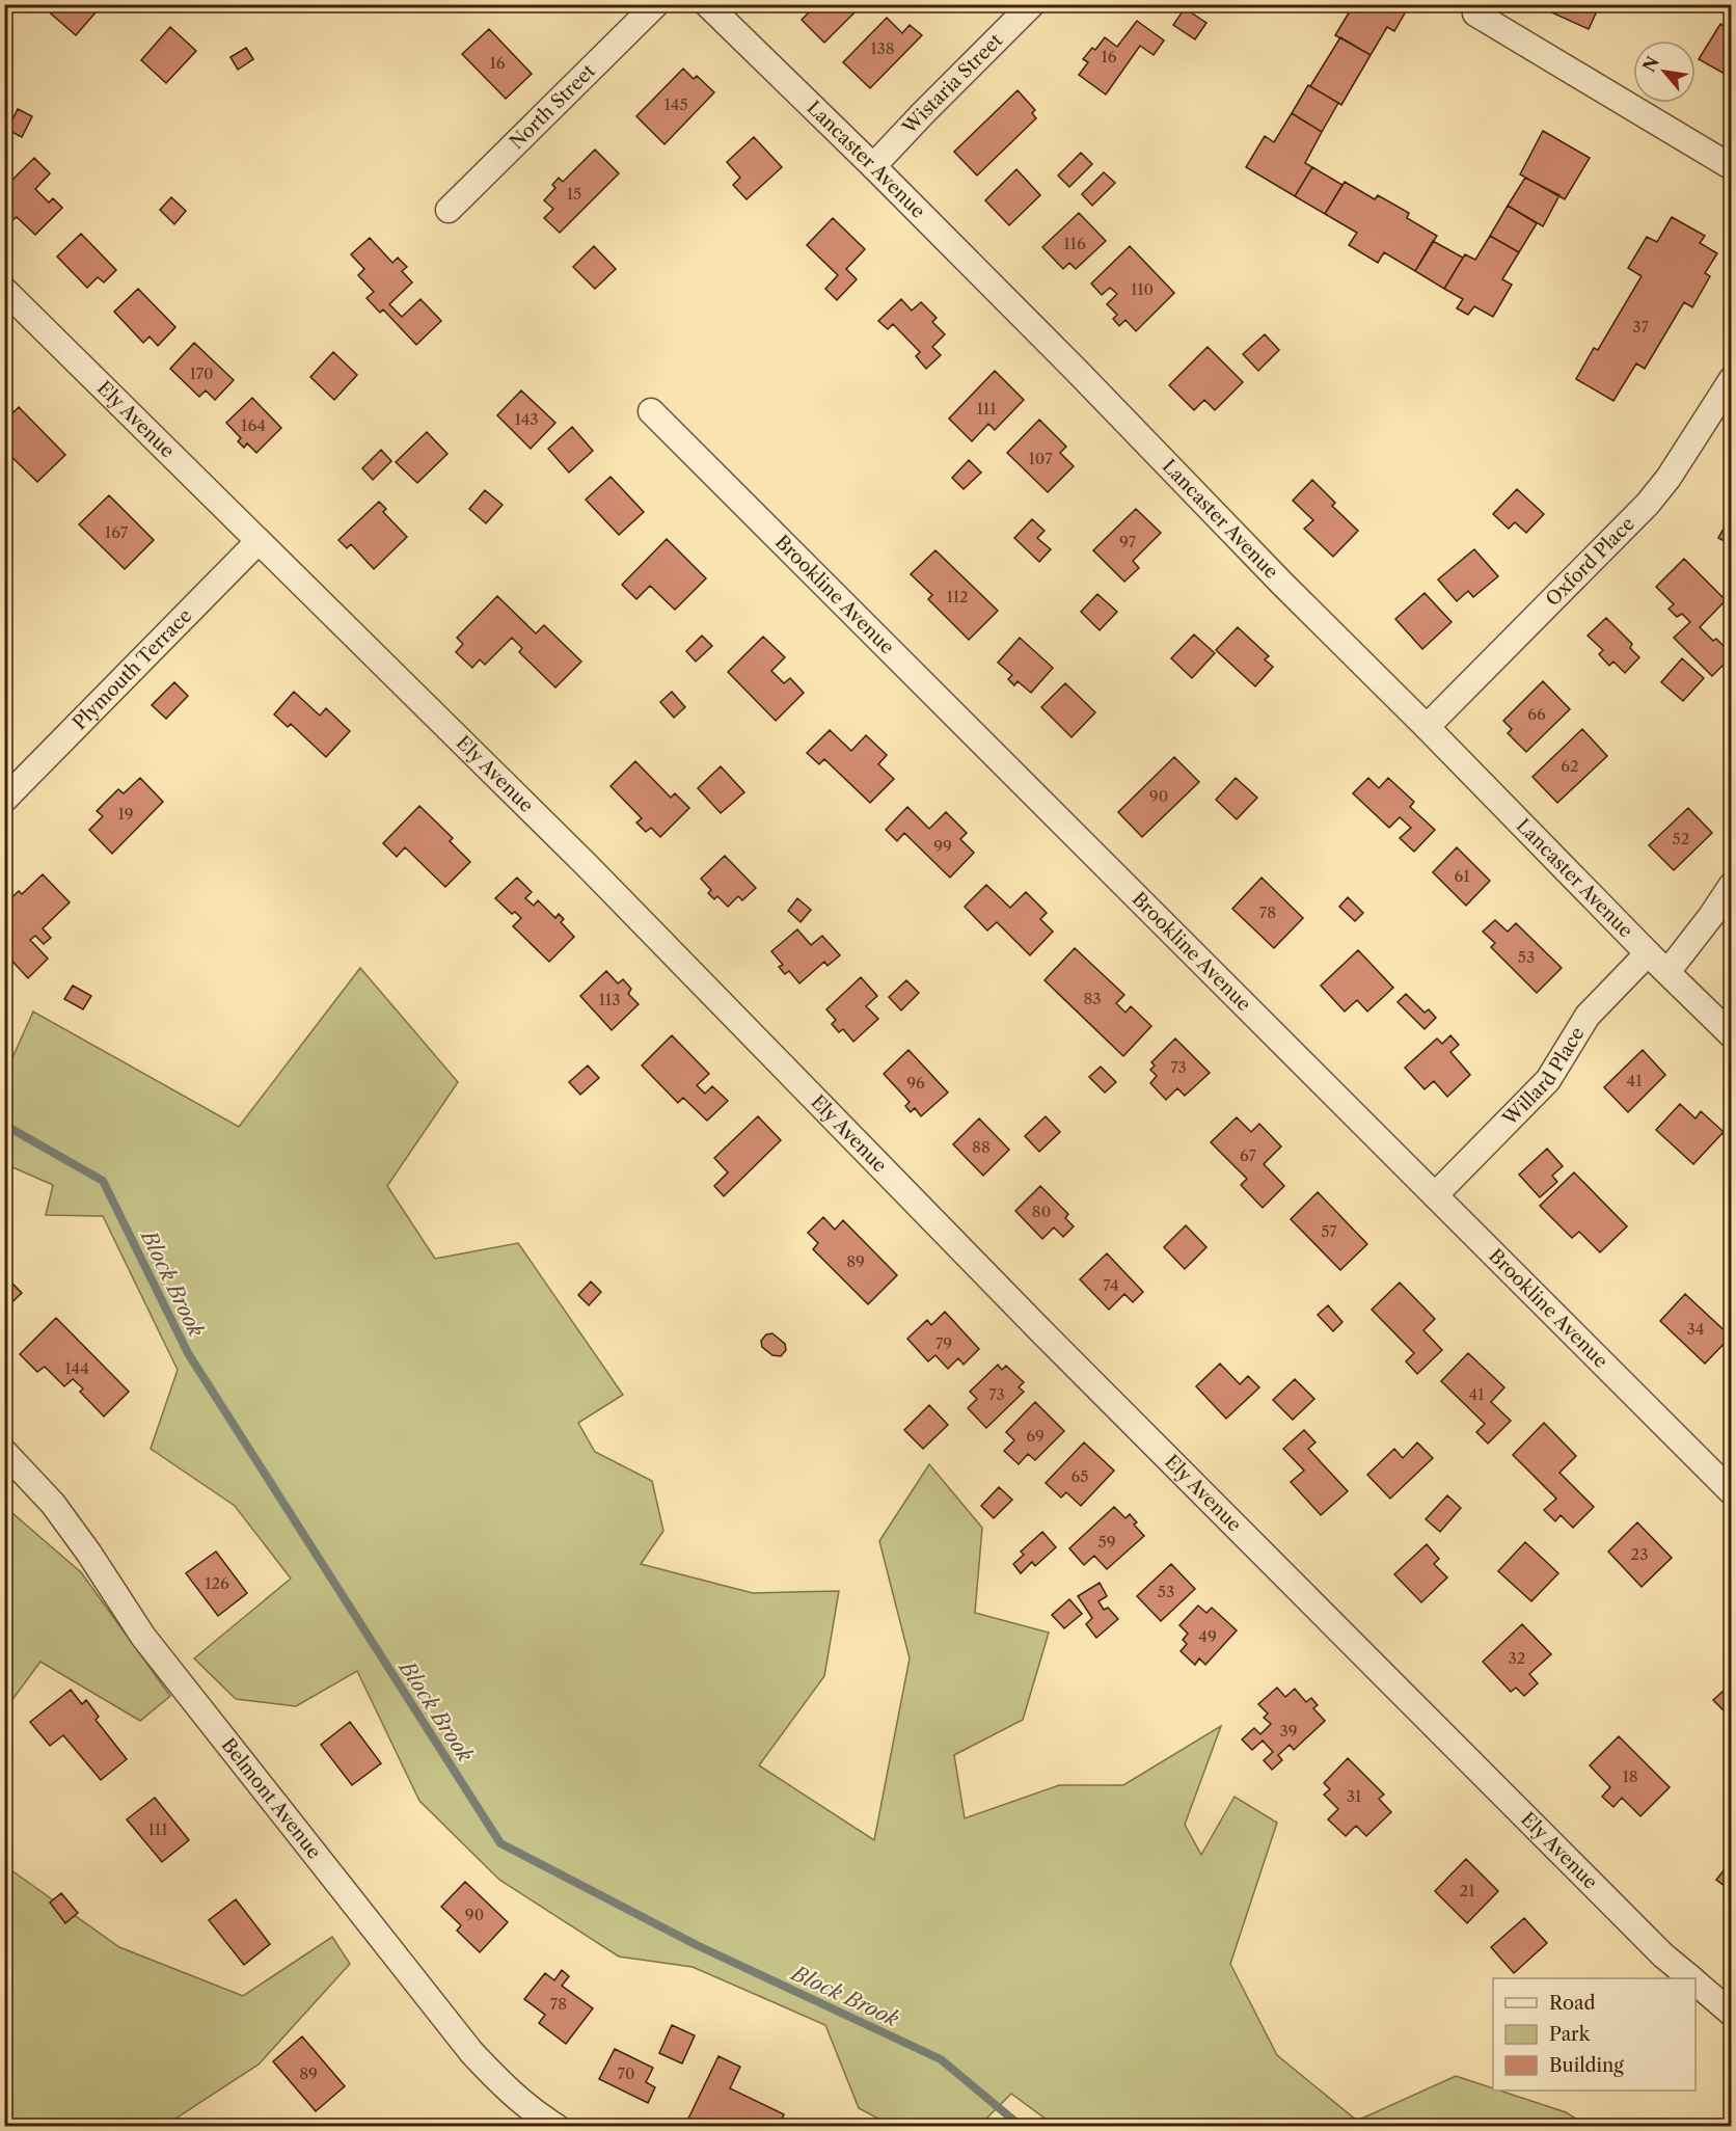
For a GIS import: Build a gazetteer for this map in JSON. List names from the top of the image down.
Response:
{
  "streets": {
    "street": [
      "Wistaria Street",
      "North Street",
      "Lancaster Avenue",
      "Ely Avenue",
      "Oxford Place",
      "Brookline Avenue",
      "Plymouth Terrace",
      "Willard Place",
      "Belmont Avenue"
    ]
  },
  "crossings": [
    ["Wistaria Street", "Lancaster Avenue"],
    ["Lancaster Avenue", "Oxford Place"],
    ["Lancaster Avenue", "Willard Place"],
    ["Ely Avenue", "Plymouth Terrace"],
    ["Brookline Avenue", "Willard Place"]
  ],
  "water": ["Block Brook"],
  "house_numbers": [
    "138",
    "16",
    "16",
    "145",
    "15",
    "116",
    "110",
    "37",
    "170",
    "111",
    "143",
    "164",
    "107",
    "167",
    "97",
    "112",
    "66",
    "62",
    "90",
    "19",
    "52",
    "99",
    "61",
    "78",
    "53",
    "83",
    "113",
    "73",
    "41",
    "96",
    "88",
    "67",
    "80",
    "57",
    "89",
    "74",
    "34",
    "79",
    "144",
    "73",
    "41",
    "69",
    "65",
    "59",
    "23",
    "126",
    "53",
    "49",
    "32",
    "39",
    "18",
    "31",
    "111",
    "21",
    "90",
    "78",
    "89",
    "70"
  ],
  "legend": ["Road", "Park", "Building"],
  "north": "top left"
}
